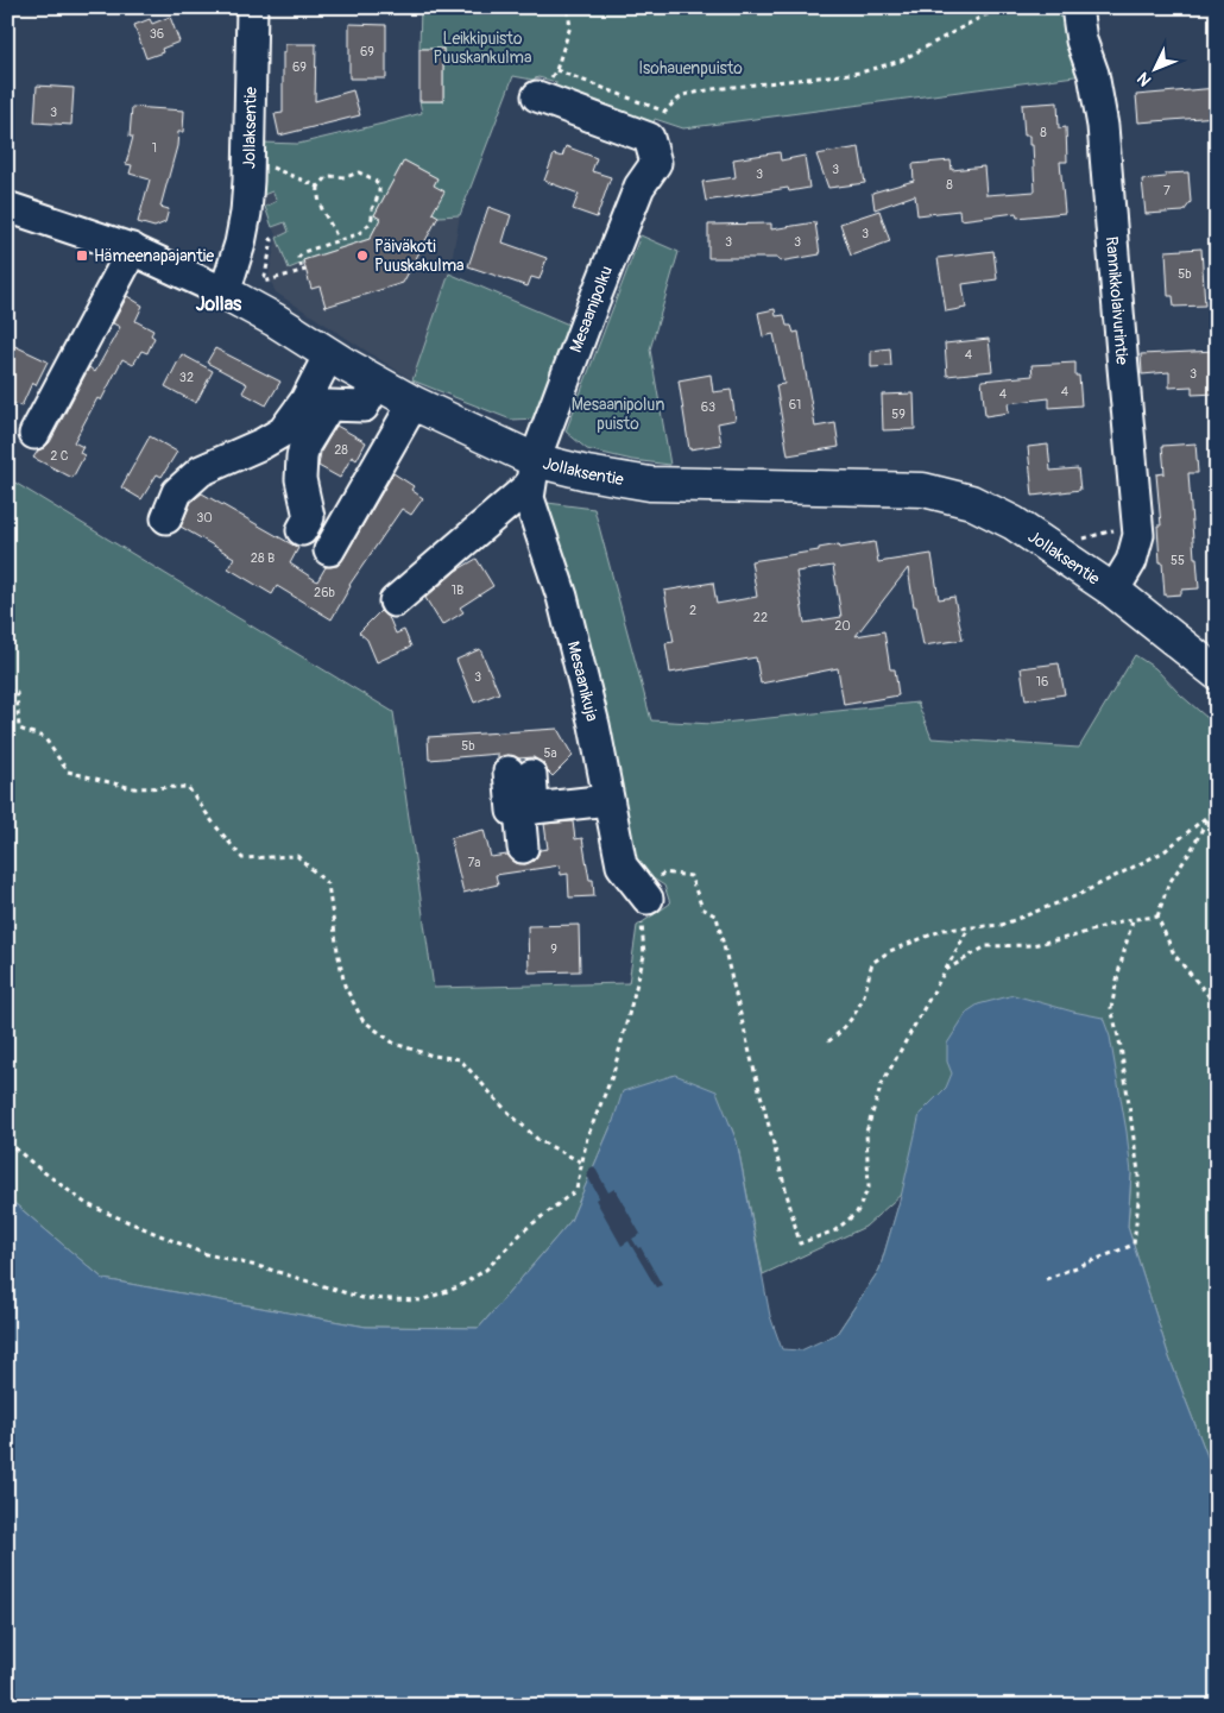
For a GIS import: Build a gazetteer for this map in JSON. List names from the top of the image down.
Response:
{
  "streets": {
    "main road": ["Jollaksentie"],
    "street": ["Rannikkolaivurintie", "Mesaanipolku", "Mesaanikuja"]
  },
  "crossings": [
    ["Jollaksentie", "Rannikkolaivurintie"],
    ["Jollaksentie", "Mesaanipolku"],
    ["Jollaksentie", "Mesaanikuja"],
    ["Mesaanipolku", "Mesaanikuja"]
  ],
  "districts": ["Jollas"],
  "parks": ["Leikkipuisto Puuskankulma", "Isohauenpuisto", "Mesaanipolun puisto"],
  "places": {
    "transit": ["Hämeenapajantie"],
    "other": ["Päiväkoti Puuskakulma"]
  },
  "house_numbers": [
    "36",
    "69",
    "69",
    "3",
    "8",
    "1",
    "3",
    "3",
    "8",
    "7",
    "3",
    "3",
    "3",
    "5b",
    "4",
    "3",
    "32",
    "4",
    "4",
    "61",
    "63",
    "59",
    "28",
    "2 C",
    "30",
    "28 B",
    "55",
    "1B",
    "26b",
    "2",
    "22",
    "20",
    "3",
    "16",
    "5b",
    "5a",
    "7a",
    "9"
  ],
  "north": "bottom left"
}
